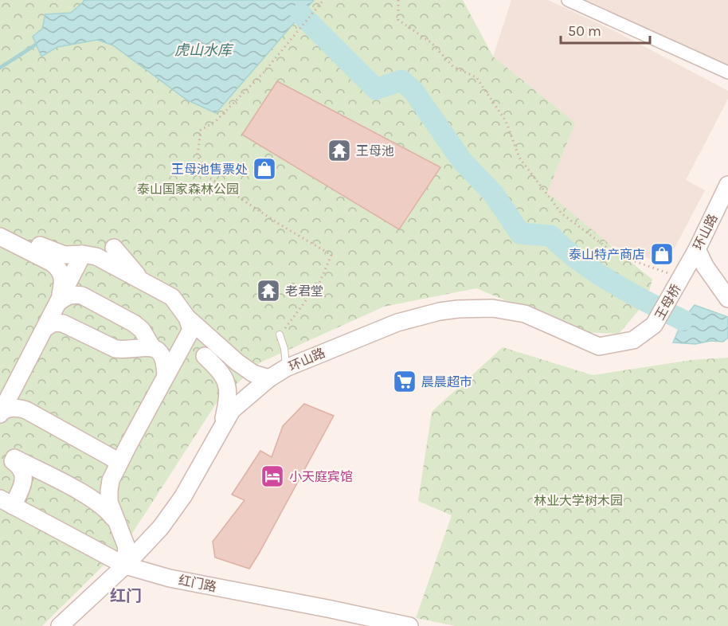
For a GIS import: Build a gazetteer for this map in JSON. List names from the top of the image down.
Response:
{
  "streets": {
    "street": ["环山路", "王母桥", "红门路"]
  },
  "crossings": [
    ["环山路", "王母桥"],
    ["环山路", "红门路"]
  ],
  "districts": ["红门"],
  "water": ["虎山水库"],
  "parks": ["泰山国家森林公园", "林业大学树木园"],
  "places": {
    "temple": ["王母池", "老君堂"],
    "shop": ["王母池售票处", "泰山特产商店"],
    "supermarket": ["晨晨超市"],
    "hotel": ["小天庭宾馆"]
  },
  "scale_bar": "50 m"
}
